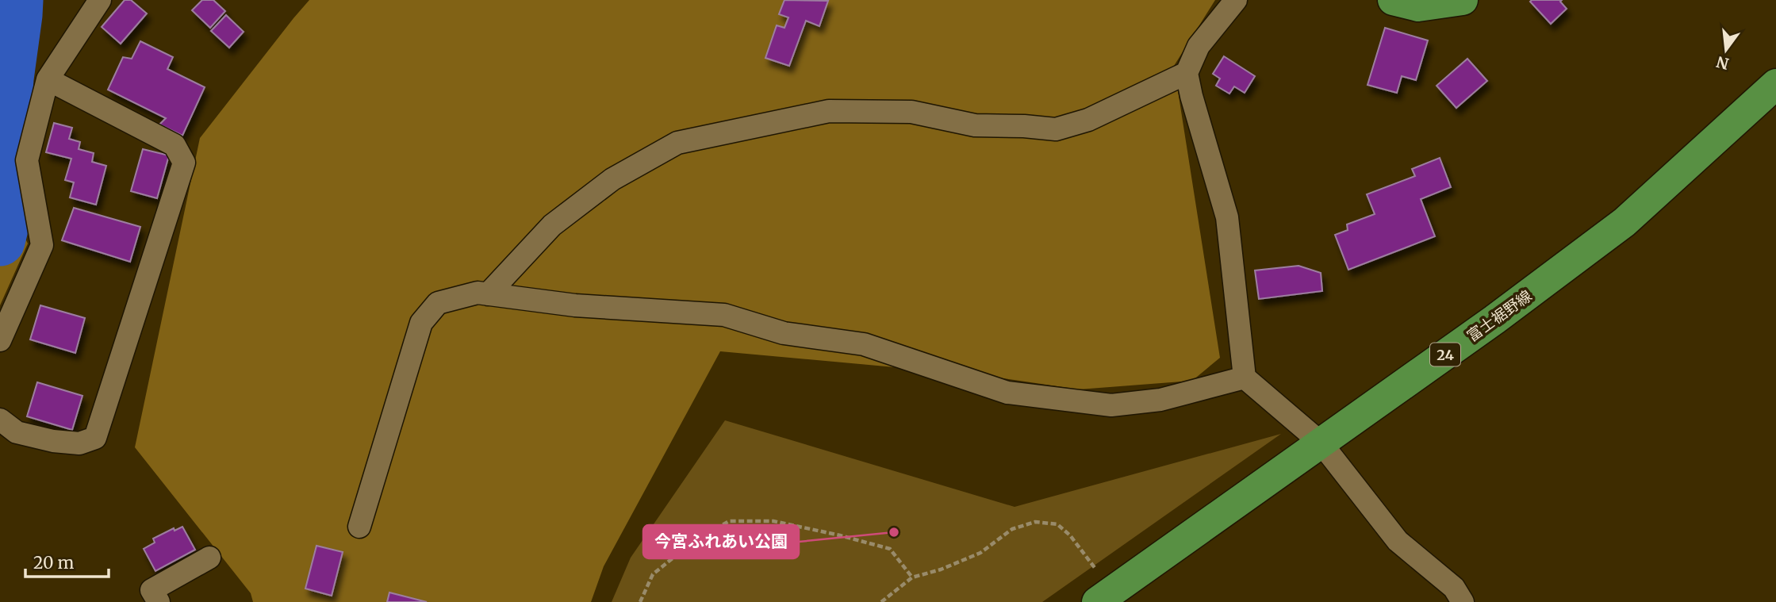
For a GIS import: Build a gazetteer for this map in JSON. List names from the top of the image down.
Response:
{
  "streets": {
    "main road": ["富士裾野線", "24"]
  },
  "places": ["今宮ふれあい公園"],
  "scale_bar": "20 m",
  "north": "bottom"
}
